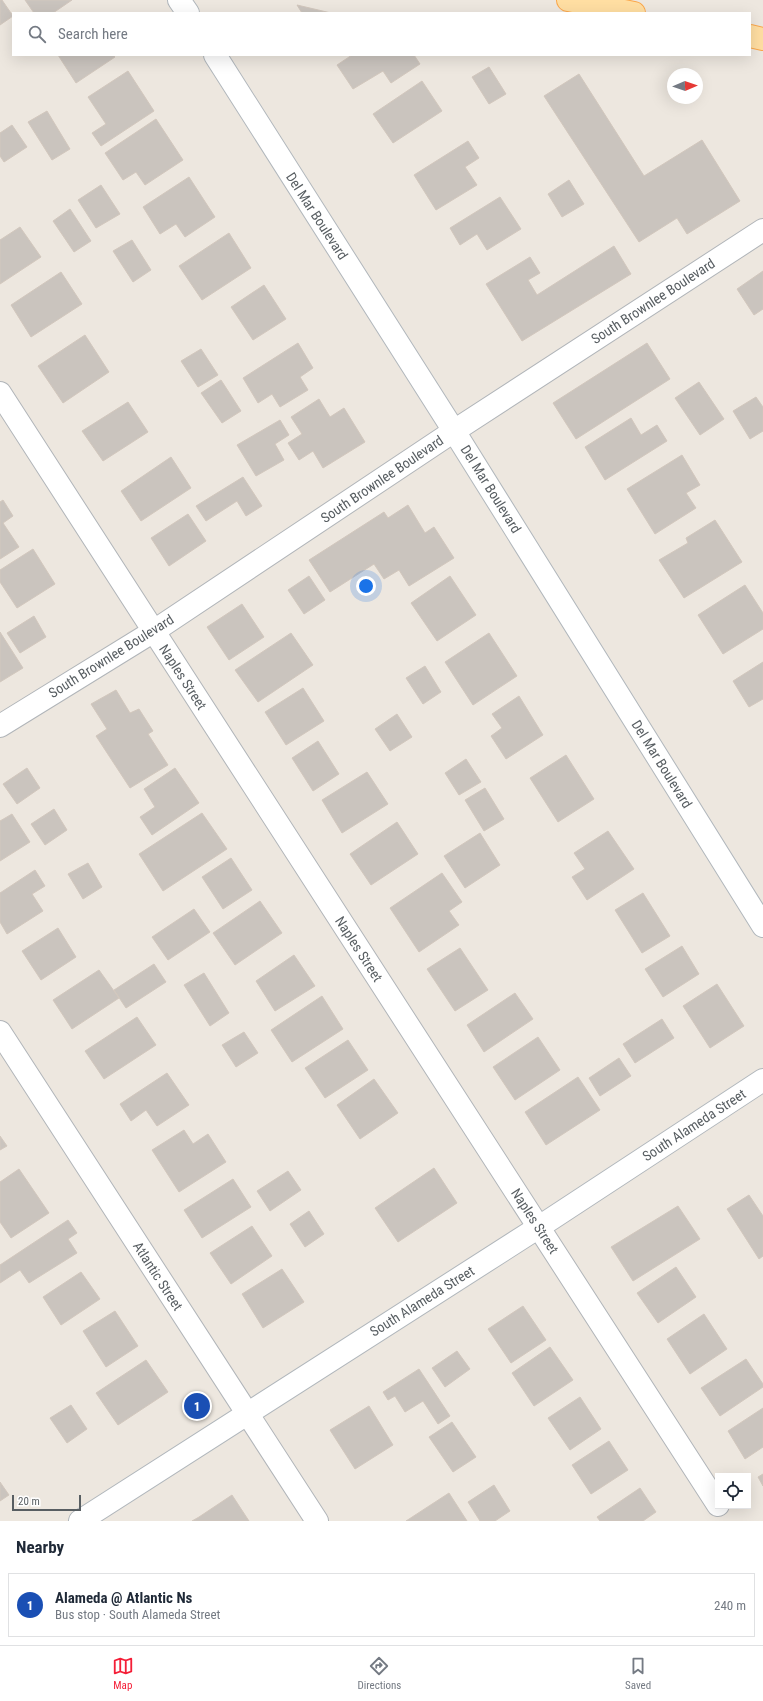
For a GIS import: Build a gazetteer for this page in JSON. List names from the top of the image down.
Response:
{
  "streets": {
    "street": [
      "Del Mar Boulevard",
      "South Brownlee Boulevard",
      "Naples Street",
      "South Alameda Street",
      "Atlantic Street"
    ]
  },
  "crossings": [
    ["Del Mar Boulevard", "South Brownlee Boulevard"],
    ["South Brownlee Boulevard", "Naples Street"],
    ["Naples Street", "South Alameda Street"],
    ["South Alameda Street", "Atlantic Street"]
  ],
  "scale_bar": "20 m",
  "north": "right",
  "page": {
    "search": "Search here",
    "pins": "1",
    "scale": "20 m",
    "heading": "Nearby",
    "list": [
      {
        "mark": "1",
        "name": "Alameda @ Atlantic Ns",
        "note": "Bus stop · South Alameda Street",
        "value": "240 m"
      }
    ],
    "nav": ["Map", "Directions", "Saved"]
  }
}
